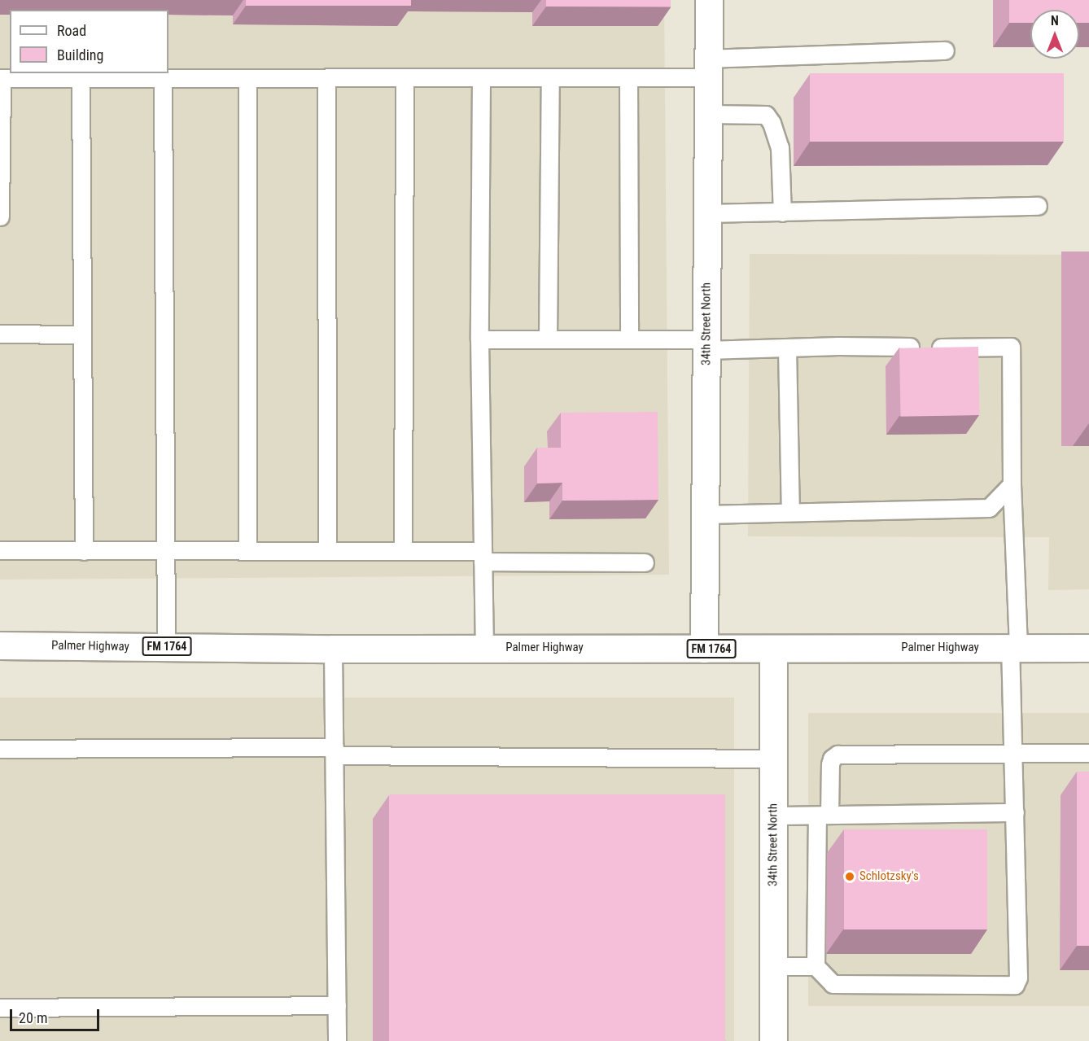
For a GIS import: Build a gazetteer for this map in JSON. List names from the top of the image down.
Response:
{
  "streets": {
    "main road": ["34th Street North", "Palmer Highway", "FM 1764"]
  },
  "crossings": [
    ["34th Street North", "Palmer Highway"]
  ],
  "places": ["Schlotzsky's"],
  "legend": ["Road", "Building"],
  "scale_bar": "20 m",
  "north": "top"
}
